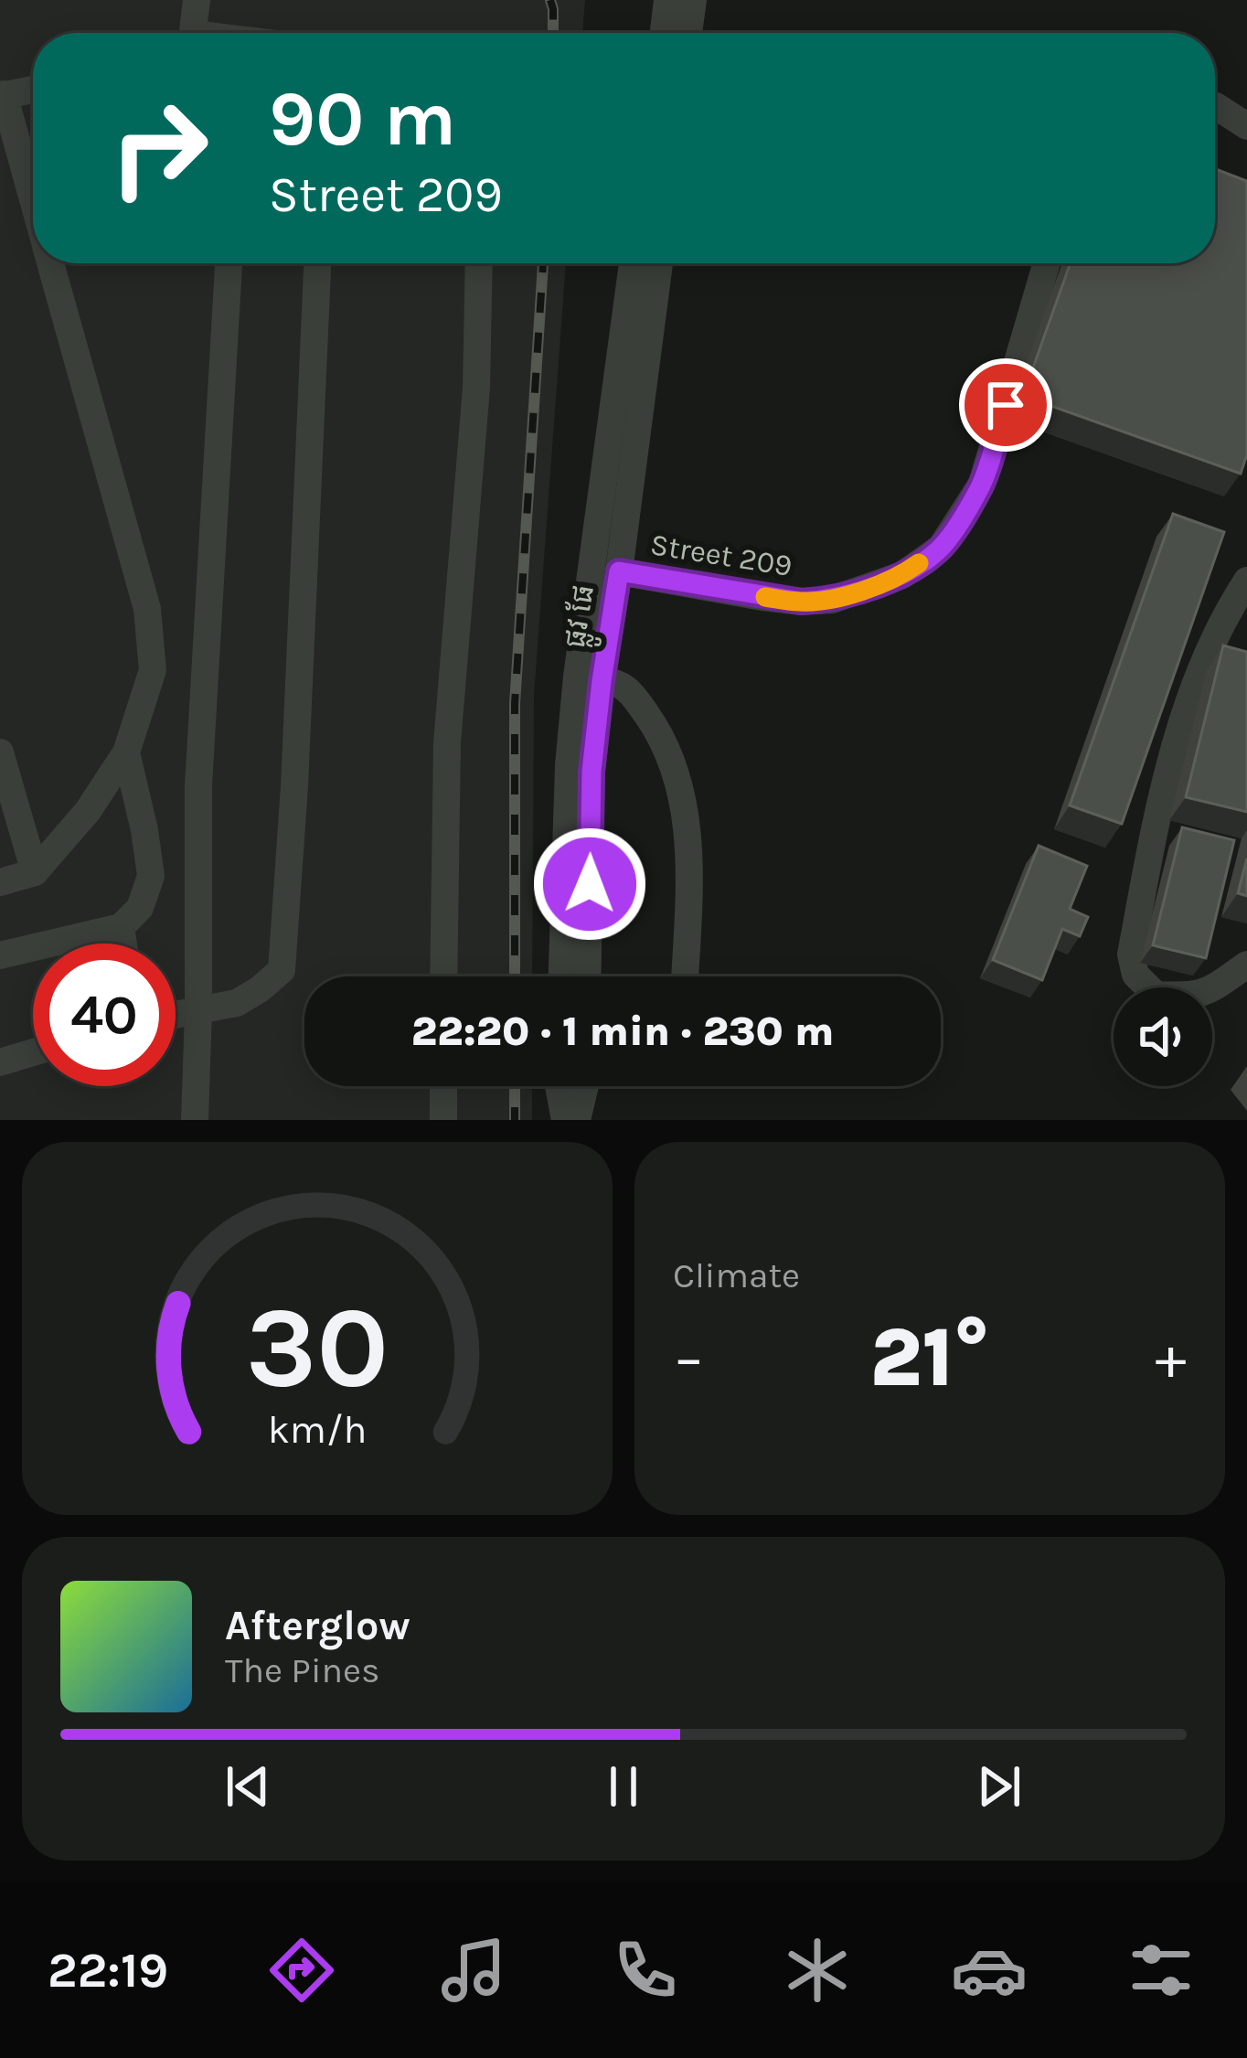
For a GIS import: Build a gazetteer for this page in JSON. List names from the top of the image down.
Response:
{
  "streets": {
    "street": ["Street 209", "ផ្លូវ ផែ"]
  },
  "crossings": [
    ["Street 209", "ផ្លូវ ផែ"]
  ],
  "page": {
    "turn": ["90 m", "Street 209"],
    "limit": "40",
    "trip": "22:20 · 1 min · 230 m",
    "tile": "Climate",
    "heat": ["−", "21°", "+"],
    "song": ["Afterglow", "The Pines"],
    "tabs": "22:19",
    "gauge": ["30", "km/h"]
  }
}
